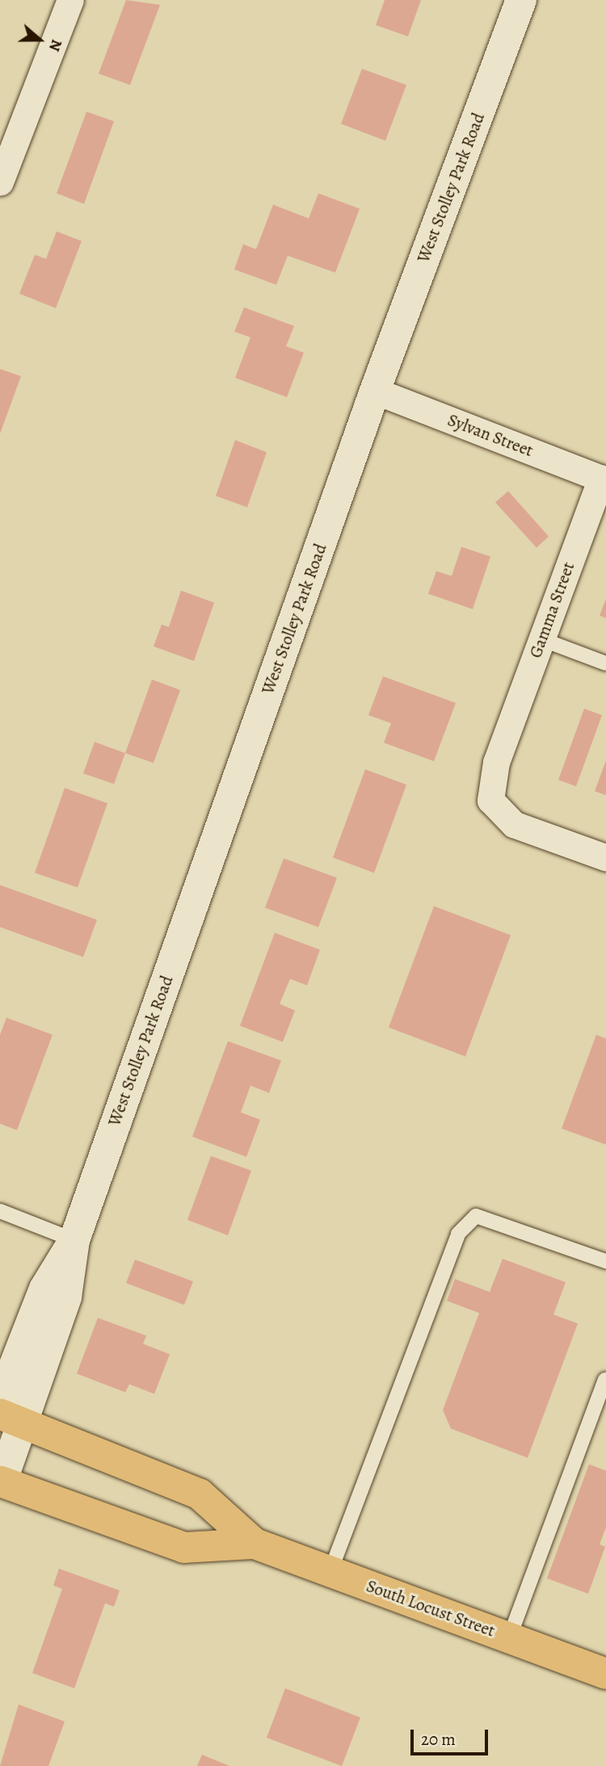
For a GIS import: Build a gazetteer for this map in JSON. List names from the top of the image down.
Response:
{
  "streets": {
    "main road": ["West Stolley Park Road", "South Locust Street"],
    "street": ["Sylvan Street", "Gamma Street"]
  },
  "crossings": [
    ["West Stolley Park Road", "Sylvan Street"],
    ["West Stolley Park Road", "South Locust Street"],
    ["Sylvan Street", "Gamma Street"]
  ],
  "scale_bar": "20 m",
  "north": "right"
}
